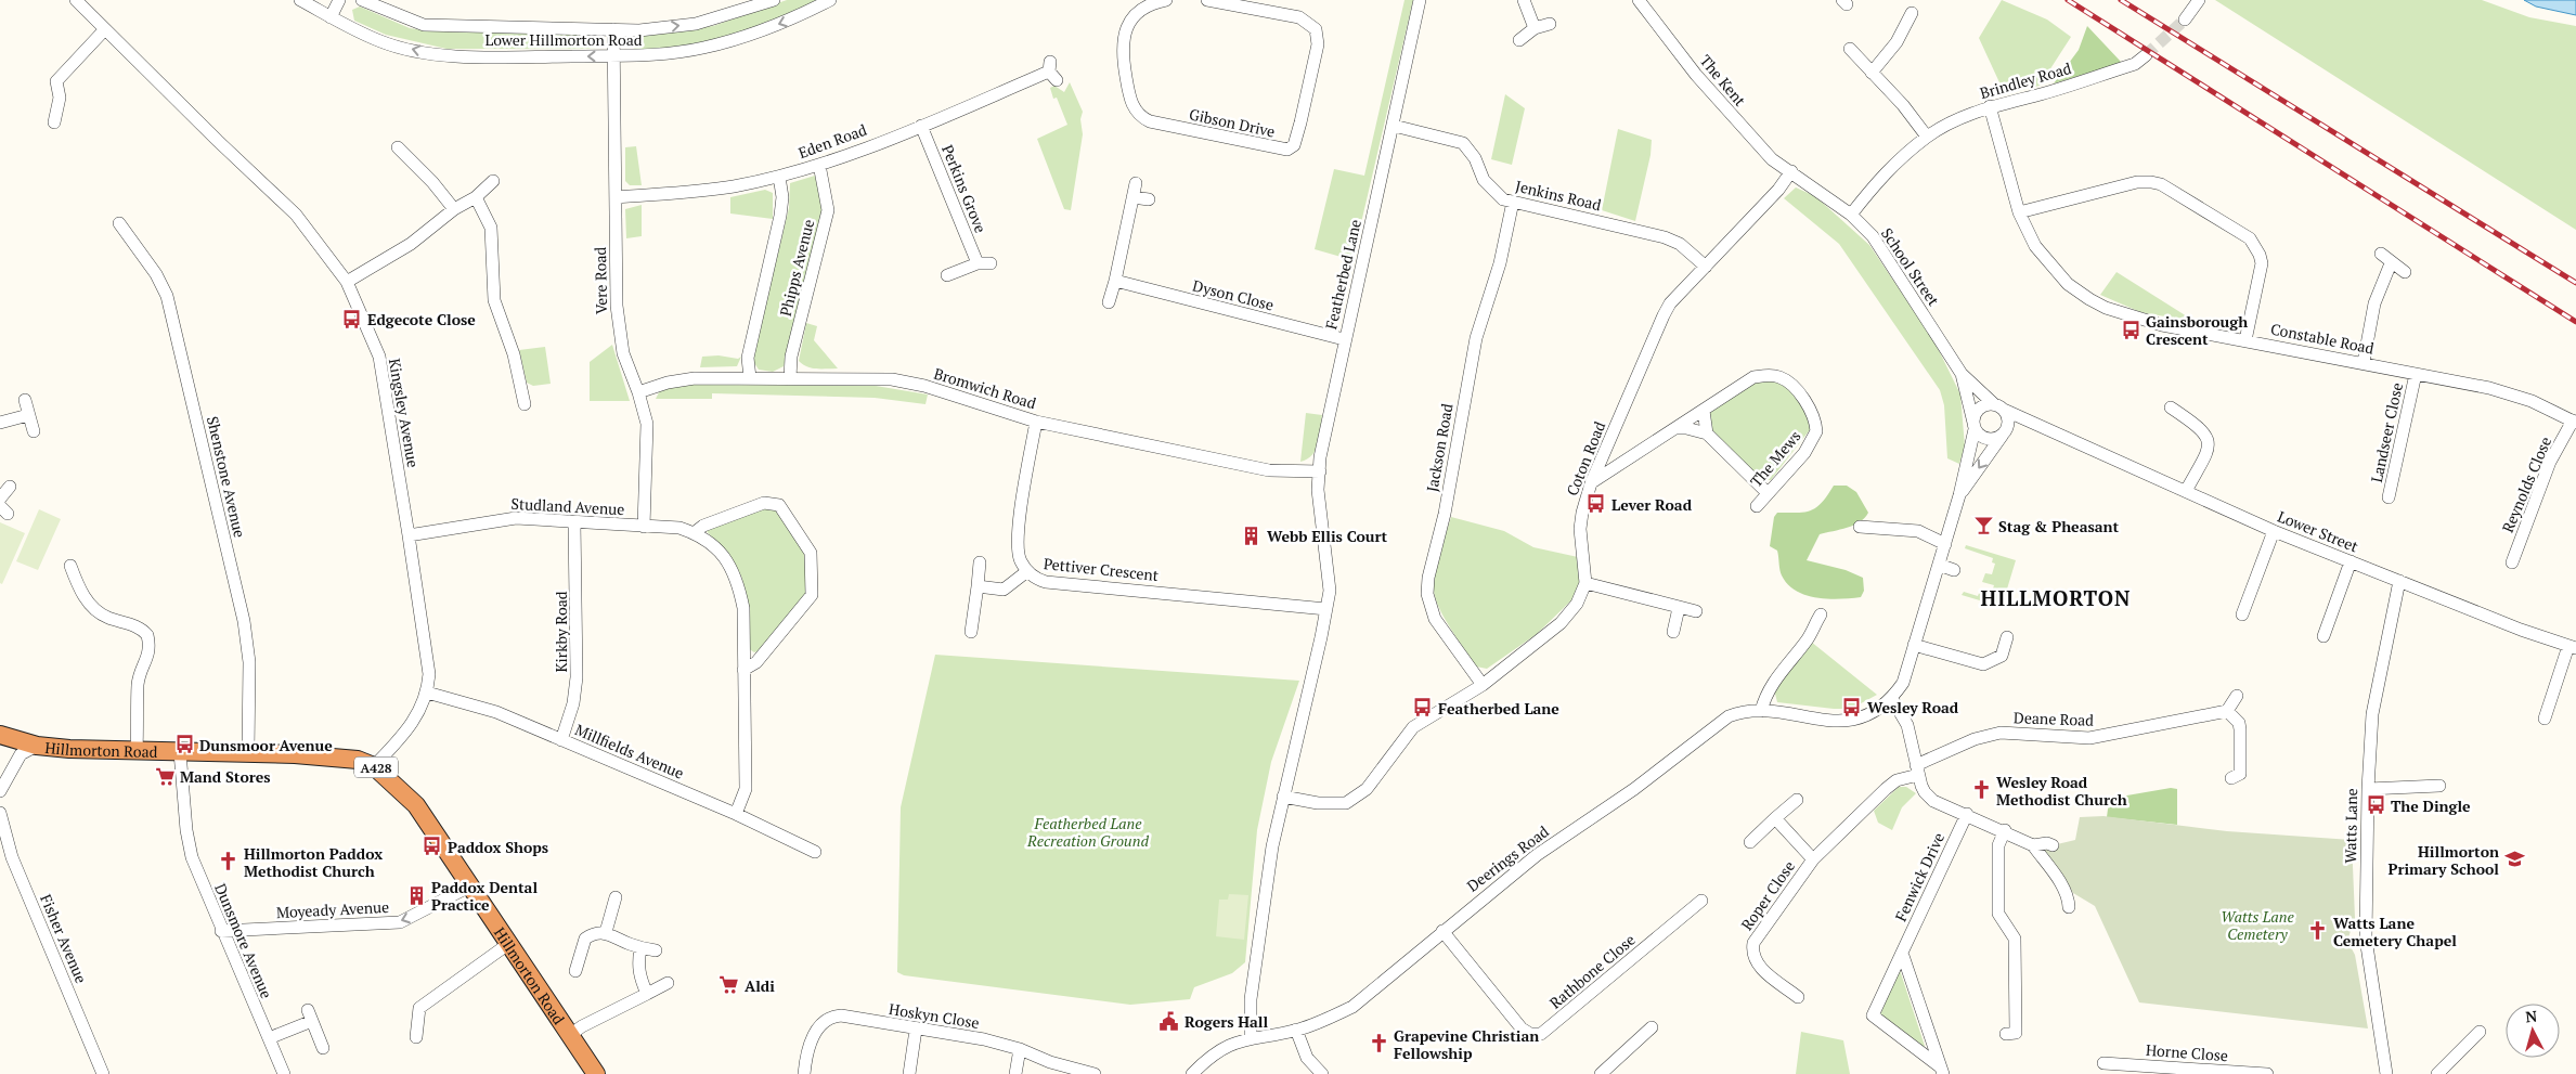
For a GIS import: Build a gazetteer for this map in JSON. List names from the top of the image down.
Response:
{
  "streets": {
    "highway": ["Hillmorton Road", "A428"],
    "street": [
      "Lower Hillmorton Road",
      "The Kent",
      "Brindley Road",
      "Gibson Drive",
      "Eden Road",
      "Perkins Grove",
      "Jenkins Road",
      "School Street",
      "Phipps Avenue",
      "Featherbed Lane",
      "Vere Road",
      "Dyson Close",
      "Constable Road",
      "Bromwich Road",
      "Kingsley Avenue",
      "Landseer Close",
      "Jackson Road",
      "Coton Road",
      "The Mews",
      "Shenstone Avenue",
      "Reynolds Close",
      "Studland Avenue",
      "Lower Street",
      "Pettiver Crescent",
      "Kirkby Road",
      "Deane Road",
      "Millfields Avenue",
      "Watts Lane",
      "Deerings Road",
      "Fenwick Drive",
      "Roper Close",
      "Moyeady Avenue",
      "Fisher Avenue",
      "Dunsmore Avenue",
      "Rathbone Close",
      "Hoskyn Close",
      "Horne Close"
    ]
  },
  "crossings": [
    ["Lower Hillmorton Road", "Vere Road"],
    ["The Kent", "School Street"],
    ["The Kent", "Coton Road"],
    ["Brindley Road", "School Street"],
    ["Brindley Road", "Constable Road"],
    ["Eden Road", "Perkins Grove"],
    ["Eden Road", "Phipps Avenue"],
    ["Eden Road", "Vere Road"],
    ["Jenkins Road", "Featherbed Lane"],
    ["Jenkins Road", "Jackson Road"],
    ["Jenkins Road", "Coton Road"],
    ["School Street", "Coton Road"],
    ["School Street", "Lower Street"],
    ["School Street", "Deerings Road"],
    ["Phipps Avenue", "Bromwich Road"],
    ["Featherbed Lane", "Dyson Close"],
    ["Featherbed Lane", "Bromwich Road"],
    ["Featherbed Lane", "Pettiver Crescent"],
    ["Featherbed Lane", "Deerings Road"],
    ["Vere Road", "Bromwich Road"],
    ["Vere Road", "Studland Avenue"],
    ["Constable Road", "Landseer Close"],
    ["Constable Road", "Reynolds Close"],
    ["Bromwich Road", "Pettiver Crescent"],
    ["Kingsley Avenue", "Studland Avenue"],
    ["Kingsley Avenue", "Hillmorton Road"],
    ["Kingsley Avenue", "Millfields Avenue"],
    ["Shenstone Avenue", "Hillmorton Road"],
    ["Studland Avenue", "Kirkby Road"],
    ["Lower Street", "Watts Lane"],
    ["Kirkby Road", "Millfields Avenue"],
    ["Deane Road", "Roper Close"],
    ["Hillmorton Road", "Moyeady Avenue"],
    ["Hillmorton Road", "Dunsmore Avenue"],
    ["Deerings Road", "Rathbone Close"],
    ["Moyeady Avenue", "Dunsmore Avenue"]
  ],
  "one_way": ["Moyeady Avenue"],
  "districts": ["HILLMORTON"],
  "parks": ["Featherbed Lane Recreation Ground", "Watts Lane Cemetery"],
  "places": {
    "bus stop": [
      "Edgecote Close",
      "Gainsborough Crescent",
      "Lever Road",
      "Wesley Road",
      "Featherbed Lane",
      "Dunsmoor Avenue",
      "The Dingle",
      "Paddox Shops"
    ],
    "bar": ["Stag & Pheasant"],
    "building": ["Webb Ellis Court", "Paddox Dental Practice"],
    "supermarket": ["Mand Stores", "Aldi"],
    "church": [
      "Wesley Road Methodist Church",
      "Hillmorton Paddox Methodist Church",
      "Watts Lane Cemetery Chapel",
      "Grapevine Christian Fellowship"
    ],
    "school or university": ["Hillmorton Primary School"],
    "public building": ["Rogers Hall"]
  },
  "north": "top"
}
